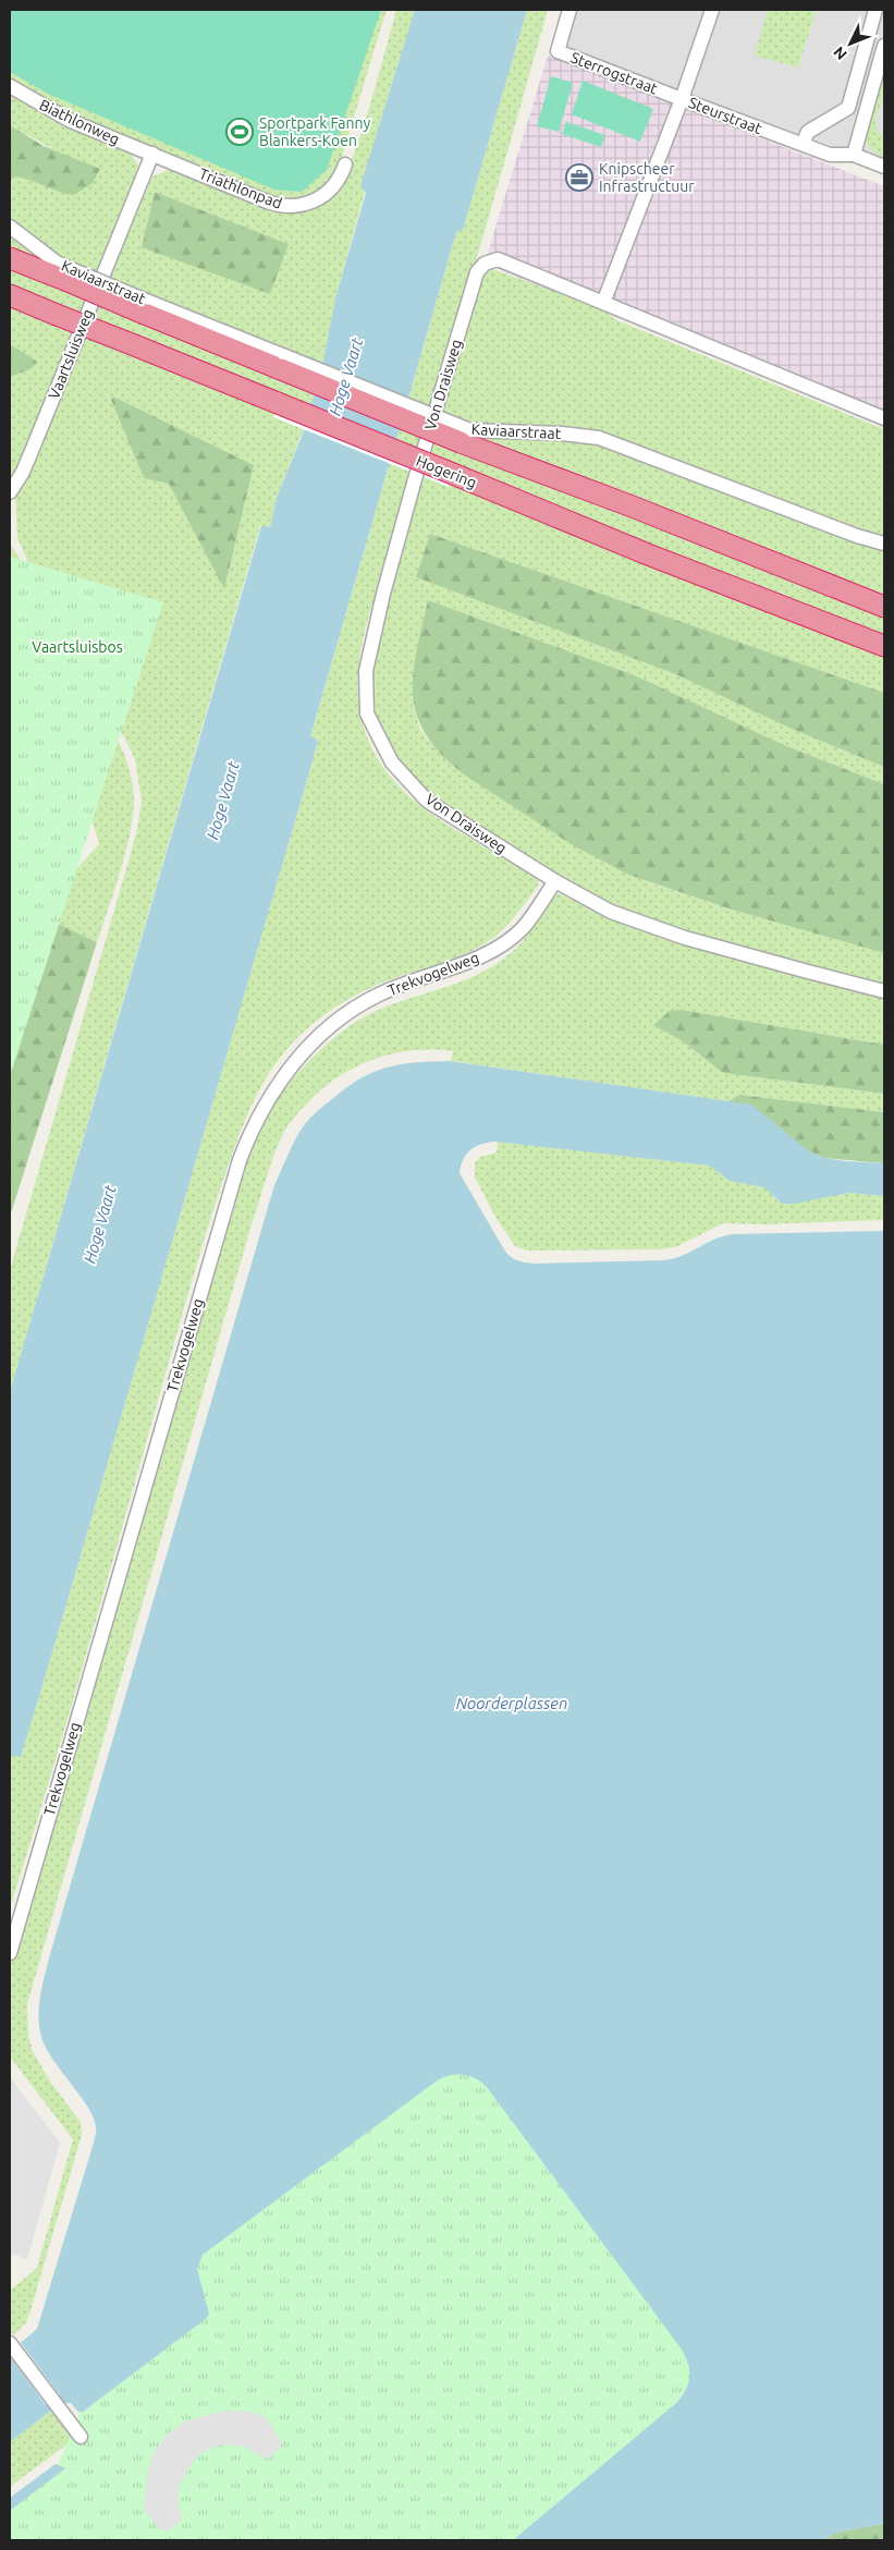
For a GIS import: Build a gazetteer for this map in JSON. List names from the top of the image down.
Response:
{
  "streets": {
    "highway": ["Hogering"],
    "street": [
      "Sterrogstraat",
      "Steurstraat",
      "Biathlonweg",
      "Triathlonpad",
      "Kaviaarstraat",
      "Vaartsluisweg",
      "Von Draisweg",
      "Trekvogelweg"
    ]
  },
  "crossings": [
    ["Sterrogstraat", "Steurstraat"],
    ["Steurstraat", "Von Draisweg"],
    ["Biathlonweg", "Triathlonpad"],
    ["Biathlonweg", "Vaartsluisweg"],
    ["Triathlonpad", "Vaartsluisweg"],
    ["Von Draisweg", "Trekvogelweg"]
  ],
  "water": ["Hoge Vaart", "Noorderplassen"],
  "parks": ["Vaartsluisbos"],
  "places": {
    "sports": ["Sportpark Fanny Blankers-Koen"],
    "office": ["Knipscheer Infrastructuur"]
  },
  "north": "bottom left"
}
